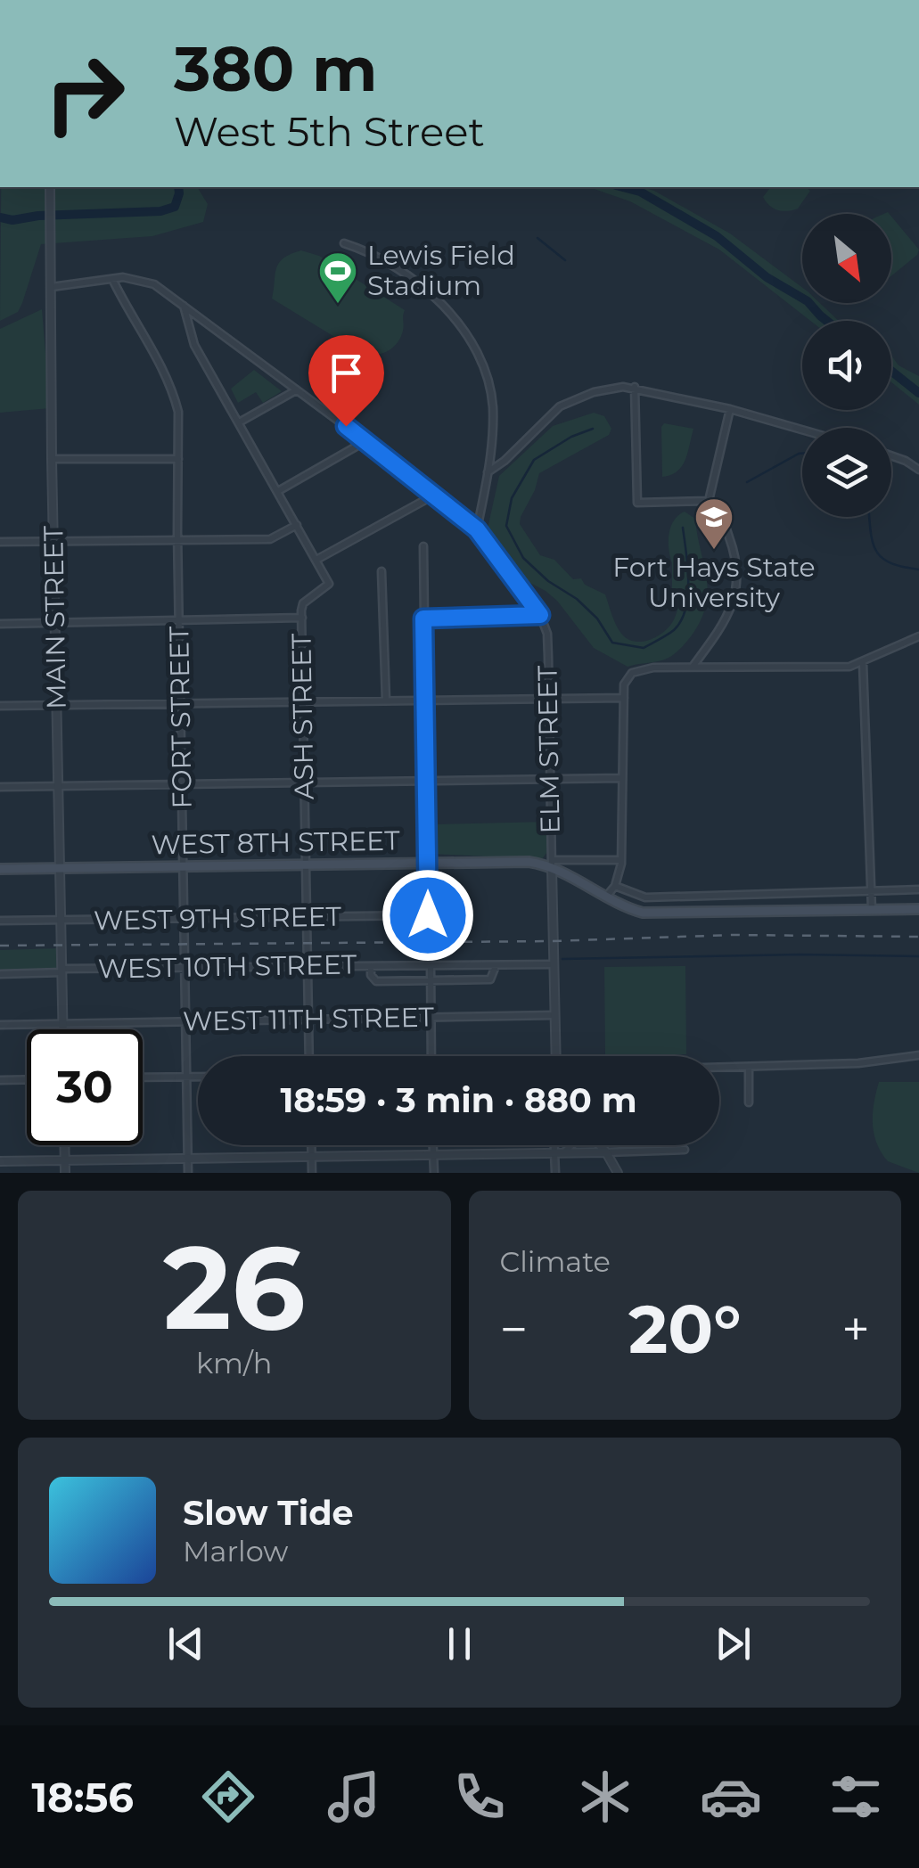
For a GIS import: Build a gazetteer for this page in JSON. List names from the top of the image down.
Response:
{
  "streets": {
    "main road": ["WEST 8TH STREET"],
    "street": [
      "MAIN STREET",
      "ASH STREET",
      "FORT STREET",
      "ELM STREET",
      "WEST 9TH STREET",
      "WEST 10TH STREET",
      "WEST 11TH STREET"
    ]
  },
  "crossings": [
    ["MAIN STREET", "WEST 8TH STREET"],
    ["MAIN STREET", "WEST 9TH STREET"],
    ["MAIN STREET", "WEST 10TH STREET"],
    ["MAIN STREET", "WEST 11TH STREET"],
    ["ASH STREET", "WEST 8TH STREET"],
    ["ASH STREET", "WEST 9TH STREET"],
    ["ASH STREET", "WEST 10TH STREET"],
    ["ASH STREET", "WEST 11TH STREET"],
    ["FORT STREET", "ELM STREET"],
    ["FORT STREET", "WEST 8TH STREET"],
    ["FORT STREET", "WEST 9TH STREET"],
    ["FORT STREET", "WEST 10TH STREET"],
    ["FORT STREET", "WEST 11TH STREET"],
    ["ELM STREET", "WEST 8TH STREET"],
    ["ELM STREET", "WEST 10TH STREET"],
    ["ELM STREET", "WEST 11TH STREET"],
    ["WEST 8TH STREET", "WEST 9TH STREET"]
  ],
  "places": {
    "sports": ["Lewis Field Stadium"],
    "school or university": ["Fort Hays State University"]
  },
  "north": "bottom right",
  "page": {
    "turn": ["380 m", "West 5th Street"],
    "limit": "30",
    "trip": "18:59 · 3 min · 880 m",
    "tile": [
      ["26", "km/h"],
      "Climate"
    ],
    "heat": ["−", "20°", "+"],
    "song": ["Slow Tide", "Marlow"],
    "tabs": "18:56"
  }
}
